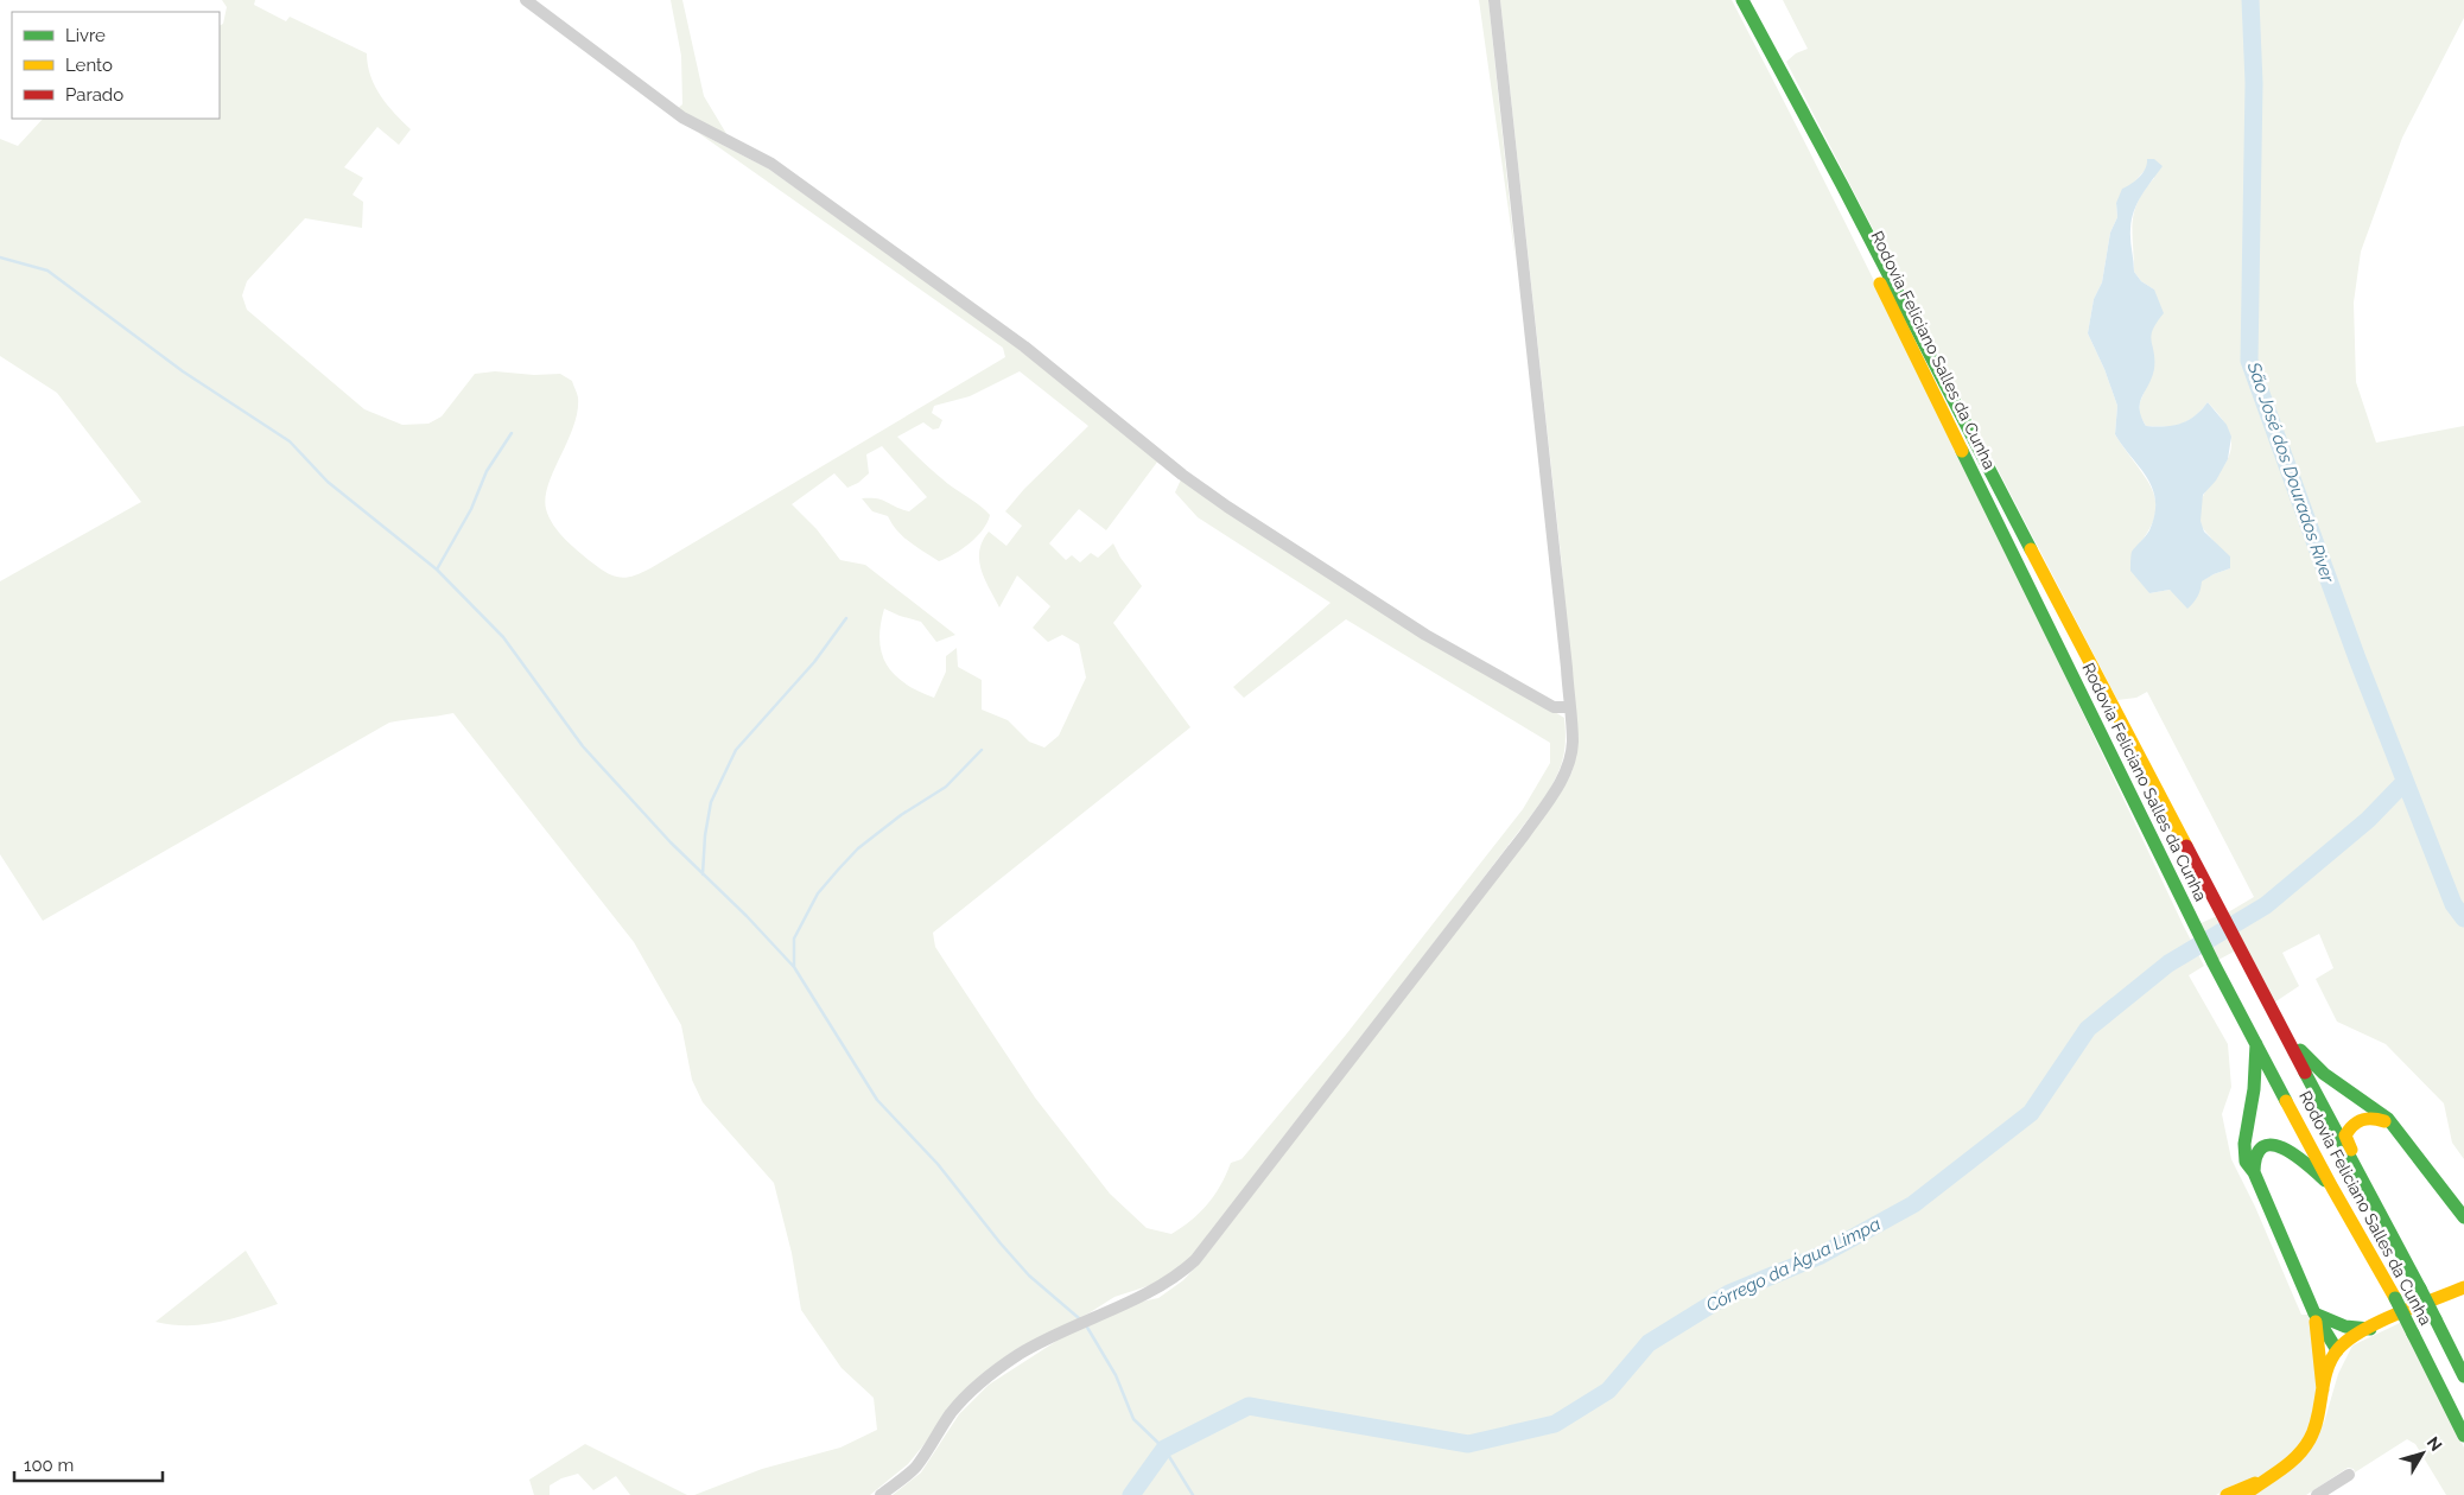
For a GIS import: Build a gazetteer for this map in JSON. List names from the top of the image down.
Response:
{
  "streets": {
    "main road": ["Rodovia Feliciano Salles da Cunha"]
  },
  "water": ["São José dos Dourados River", "Córrego da Água Limpa"],
  "legend": ["Livre", "Lento", "Parado"],
  "scale_bar": "100 m",
  "north": "top right"
}
